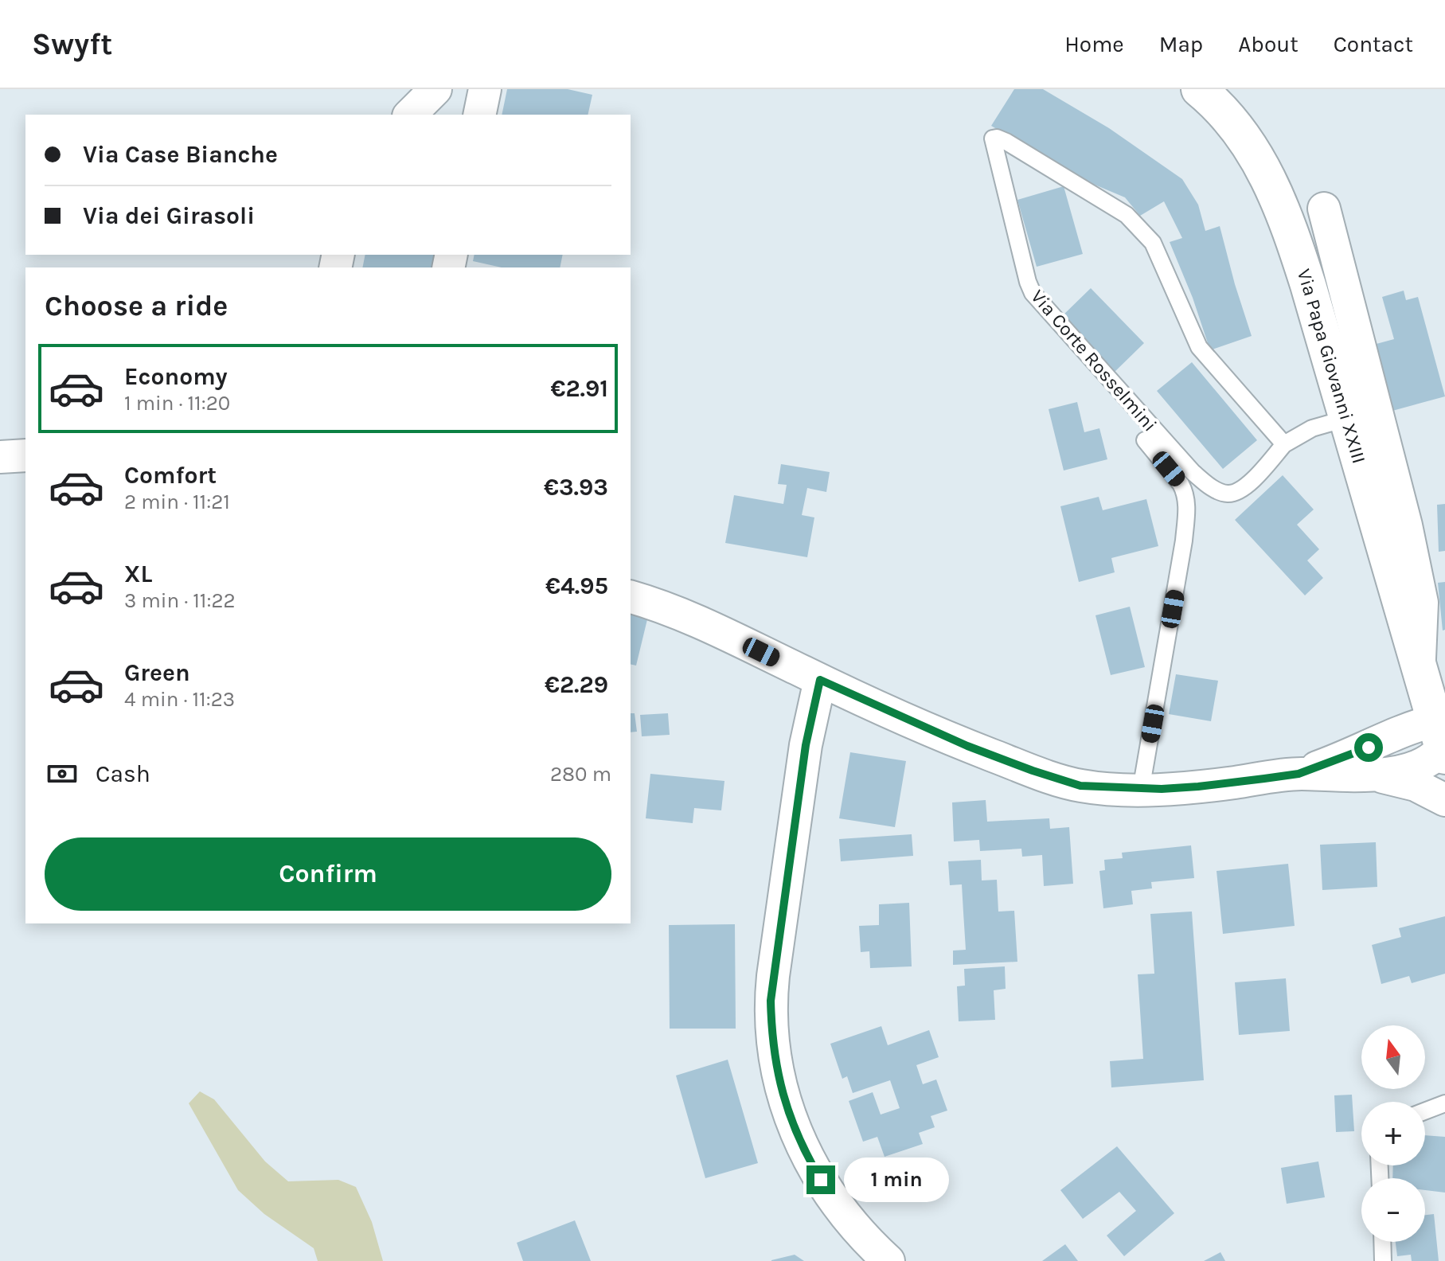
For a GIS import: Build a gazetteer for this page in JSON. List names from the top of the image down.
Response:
{
  "streets": {
    "main road": ["Via Papa Giovanni XXIII"],
    "lane": ["Via Corte Rosselmini"]
  },
  "crossings": [
    ["Via Corte Rosselmini", "Via Papa Giovanni XXIII"]
  ],
  "north": "top",
  "page": {
    "header": "Swyft",
    "nav": [
      "Home",
      "Map",
      "About",
      "Contact"
    ],
    "banner": ["Via Case Bianche", "Via dei Girasoli"],
    "heading": "Choose a ride",
    "list": [
      {
        "name": "Economy",
        "note": "1 min · 11:20",
        "value": "€2.91"
      },
      {
        "name": "Comfort",
        "note": "2 min · 11:21",
        "value": "€3.93"
      },
      {
        "name": "XL",
        "note": "3 min · 11:22",
        "value": "€4.95"
      },
      {
        "name": "Green",
        "note": "4 min · 11:23",
        "value": "€2.29"
      }
    ],
    "pay": ["Cash", "280 m"],
    "buttons": "Confirm",
    "map_buttons": ["+", "−"],
    "bubble": "1 min"
  }
}
